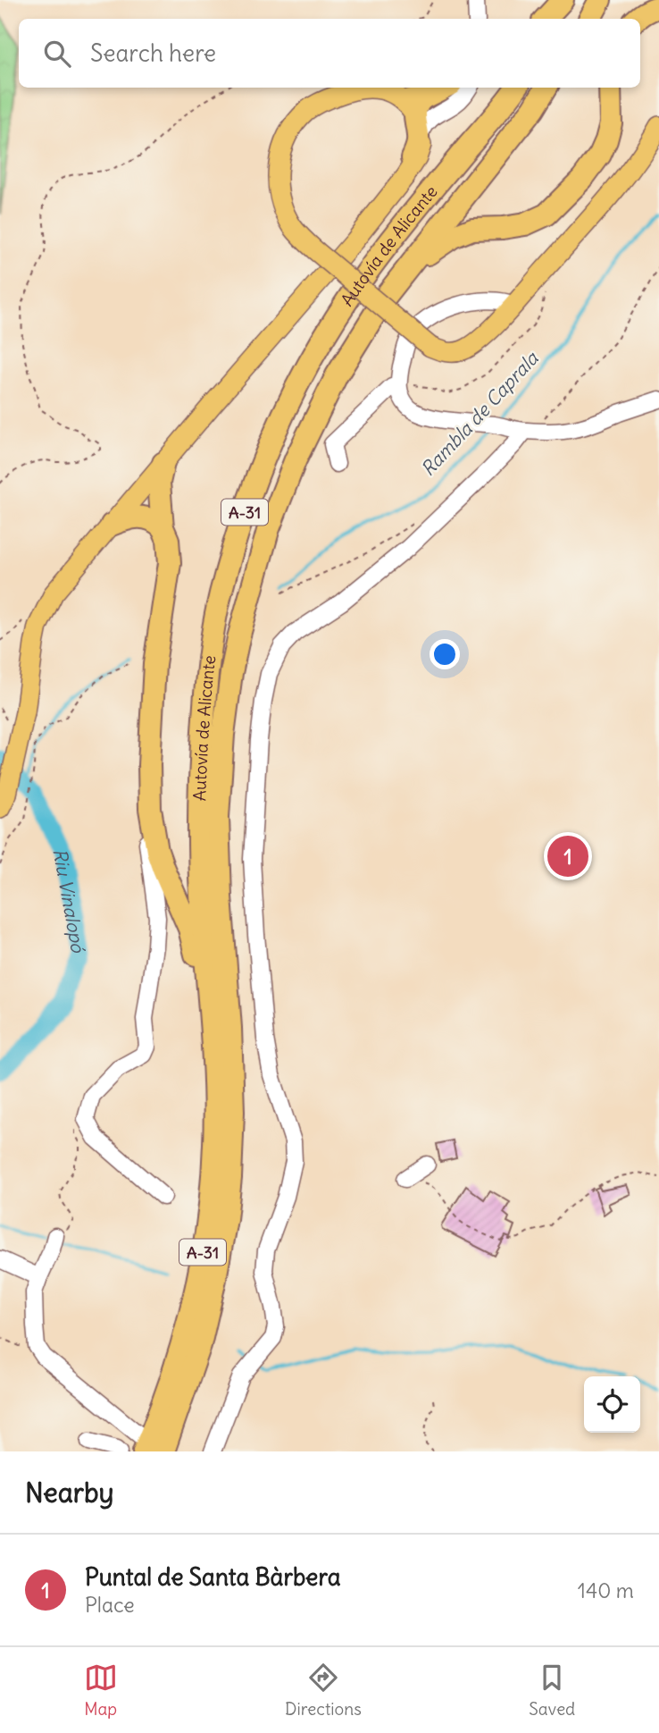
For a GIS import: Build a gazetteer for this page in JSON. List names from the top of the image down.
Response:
{
  "streets": {
    "highway": ["Autovía de Alicante", "A-31"]
  },
  "water": ["Rambla de Caprala", "Riu Vinalopó"],
  "page": {
    "search": "Search here",
    "pins": "1",
    "heading": "Nearby",
    "list": [
      {
        "mark": "1",
        "name": "Puntal de Santa Bàrbera",
        "note": "Place",
        "value": "140 m"
      }
    ],
    "nav": ["Map", "Directions", "Saved"]
  }
}
